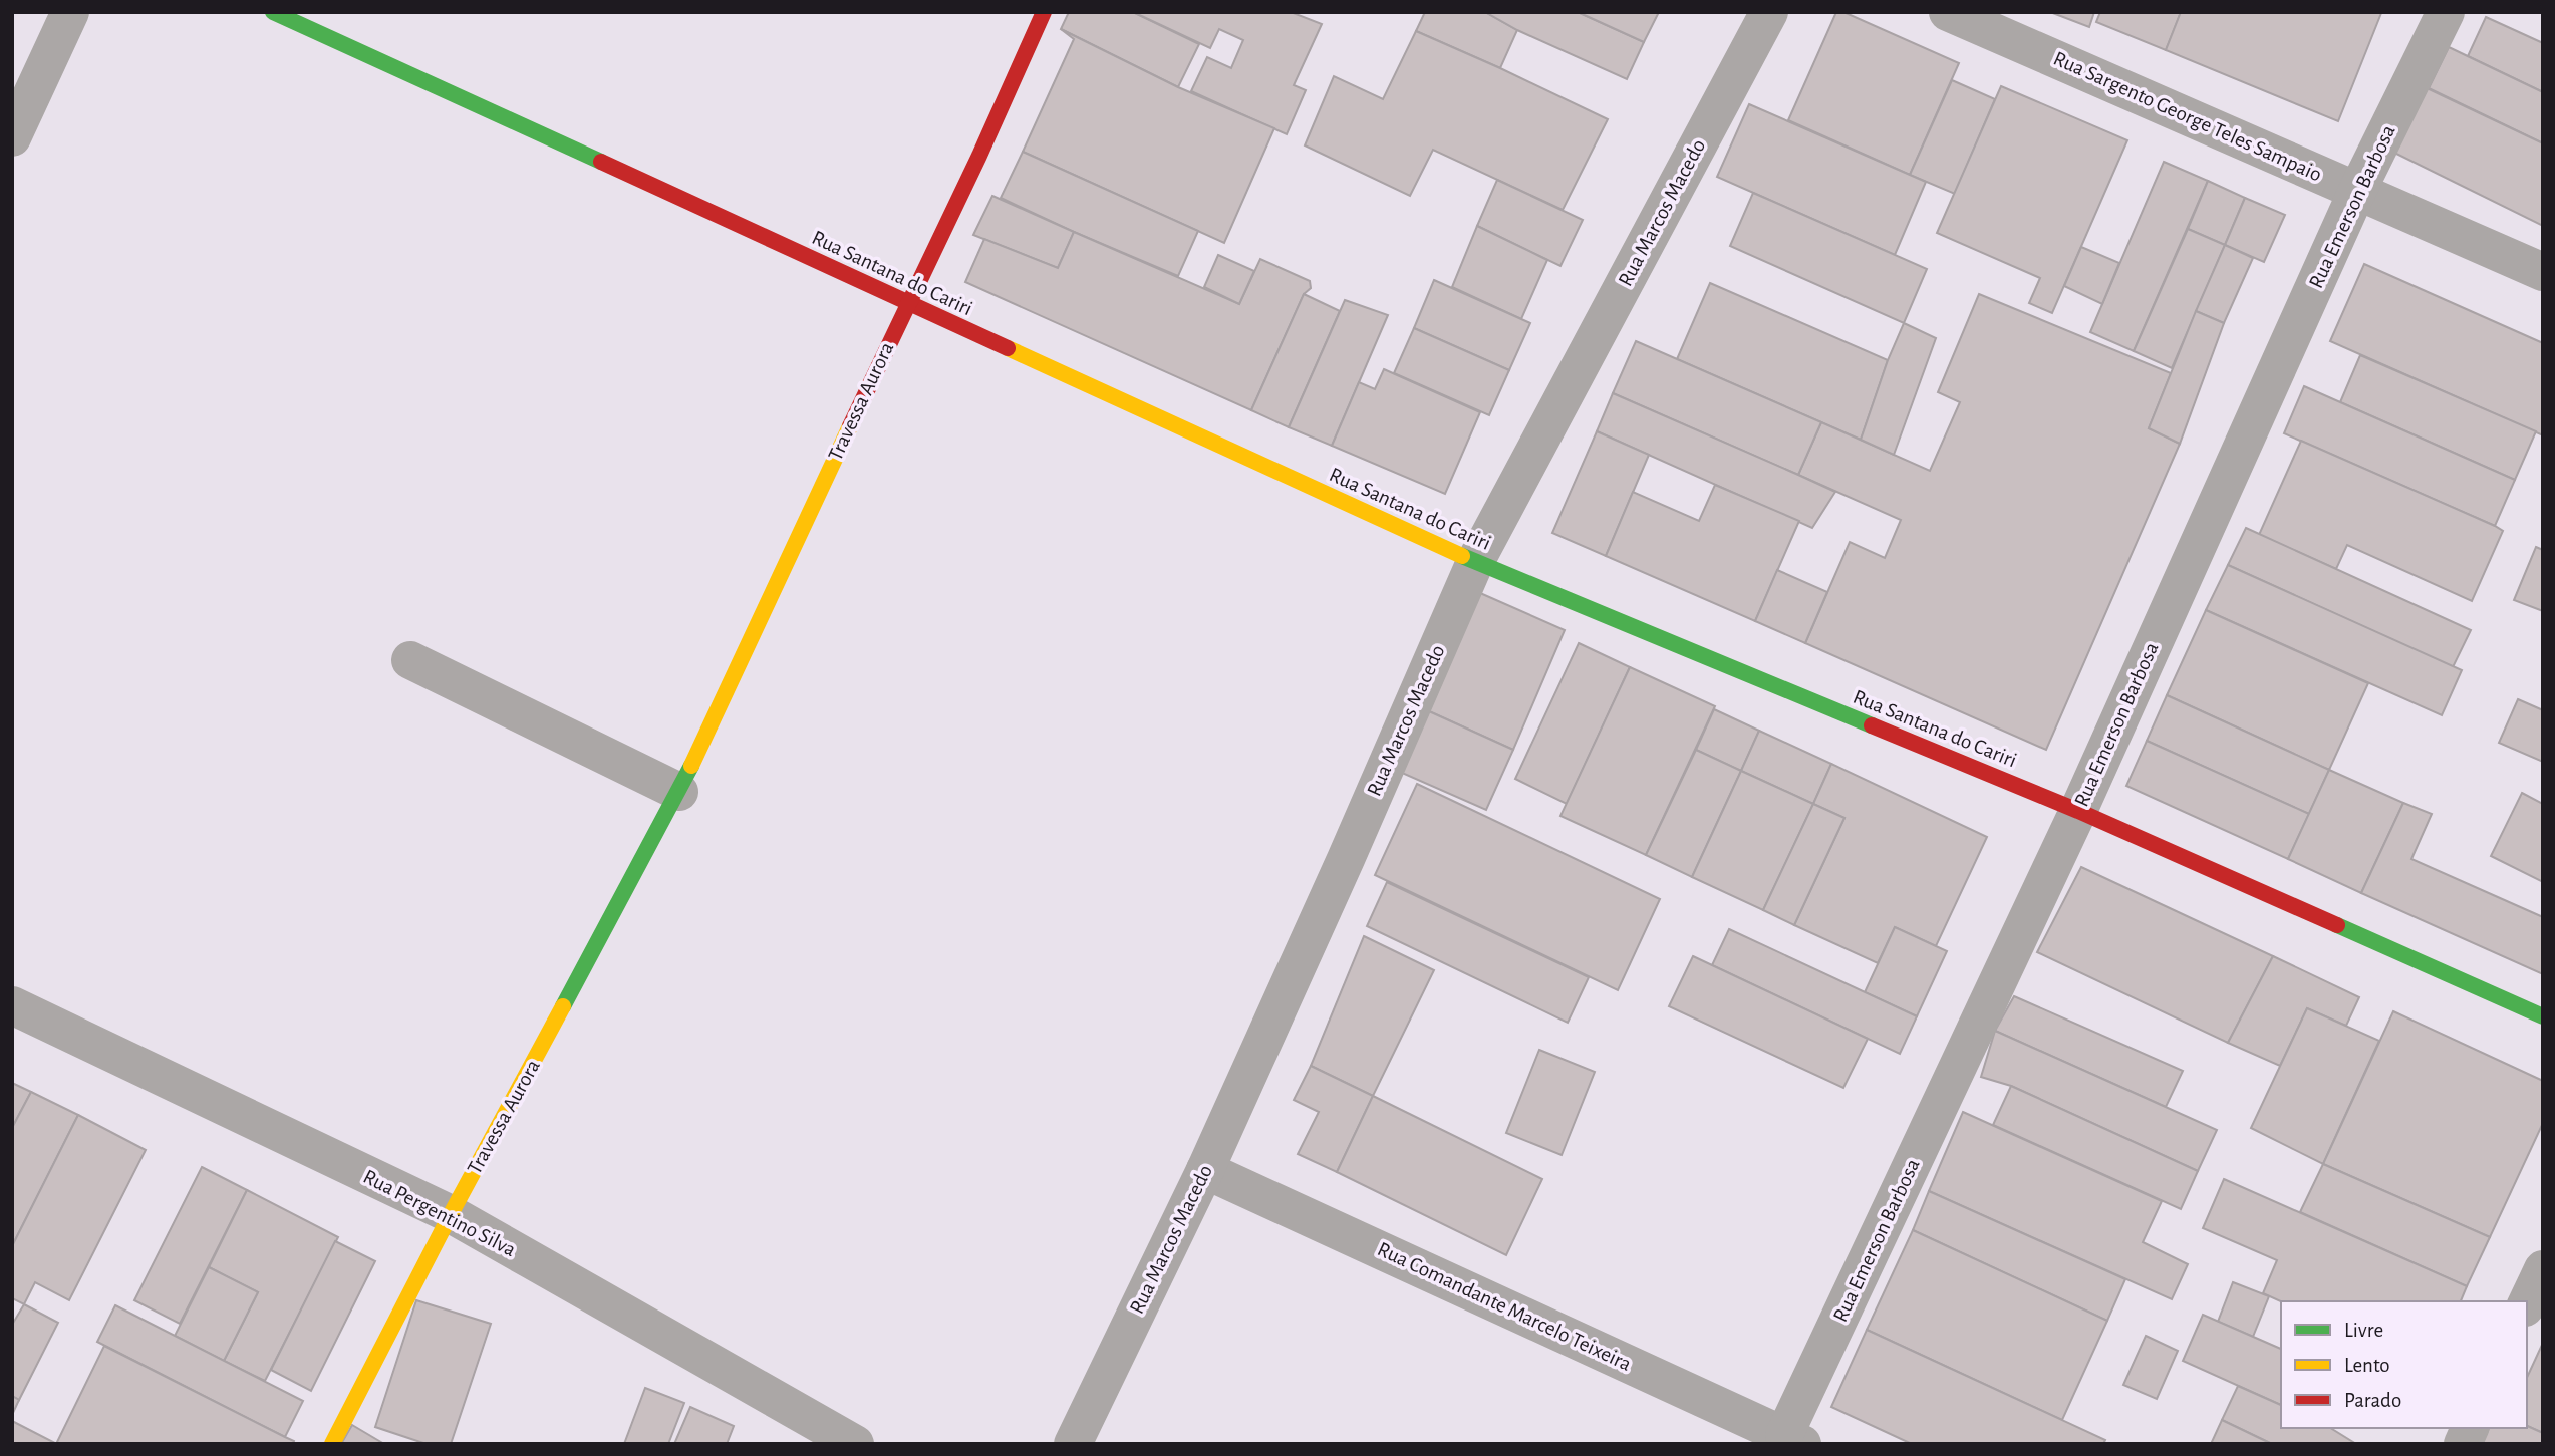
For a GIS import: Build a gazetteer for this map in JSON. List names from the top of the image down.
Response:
{
  "streets": {
    "street": [
      "Rua Sargento George Teles Sampaio",
      "Rua Emerson Barbosa",
      "Rua Marcos Macedo",
      "Rua Santana do Cariri",
      "Travessa Aurora",
      "Rua Pergentino Silva",
      "Rua Comandante Marcelo Teixeira"
    ]
  },
  "crossings": [
    ["Rua Sargento George Teles Sampaio", "Rua Emerson Barbosa"],
    ["Rua Emerson Barbosa", "Rua Santana do Cariri"],
    ["Rua Emerson Barbosa", "Rua Comandante Marcelo Teixeira"],
    ["Rua Marcos Macedo", "Rua Santana do Cariri"],
    ["Rua Marcos Macedo", "Rua Comandante Marcelo Teixeira"],
    ["Rua Santana do Cariri", "Travessa Aurora"],
    ["Travessa Aurora", "Rua Pergentino Silva"]
  ],
  "legend": ["Livre", "Lento", "Parado"]
}
